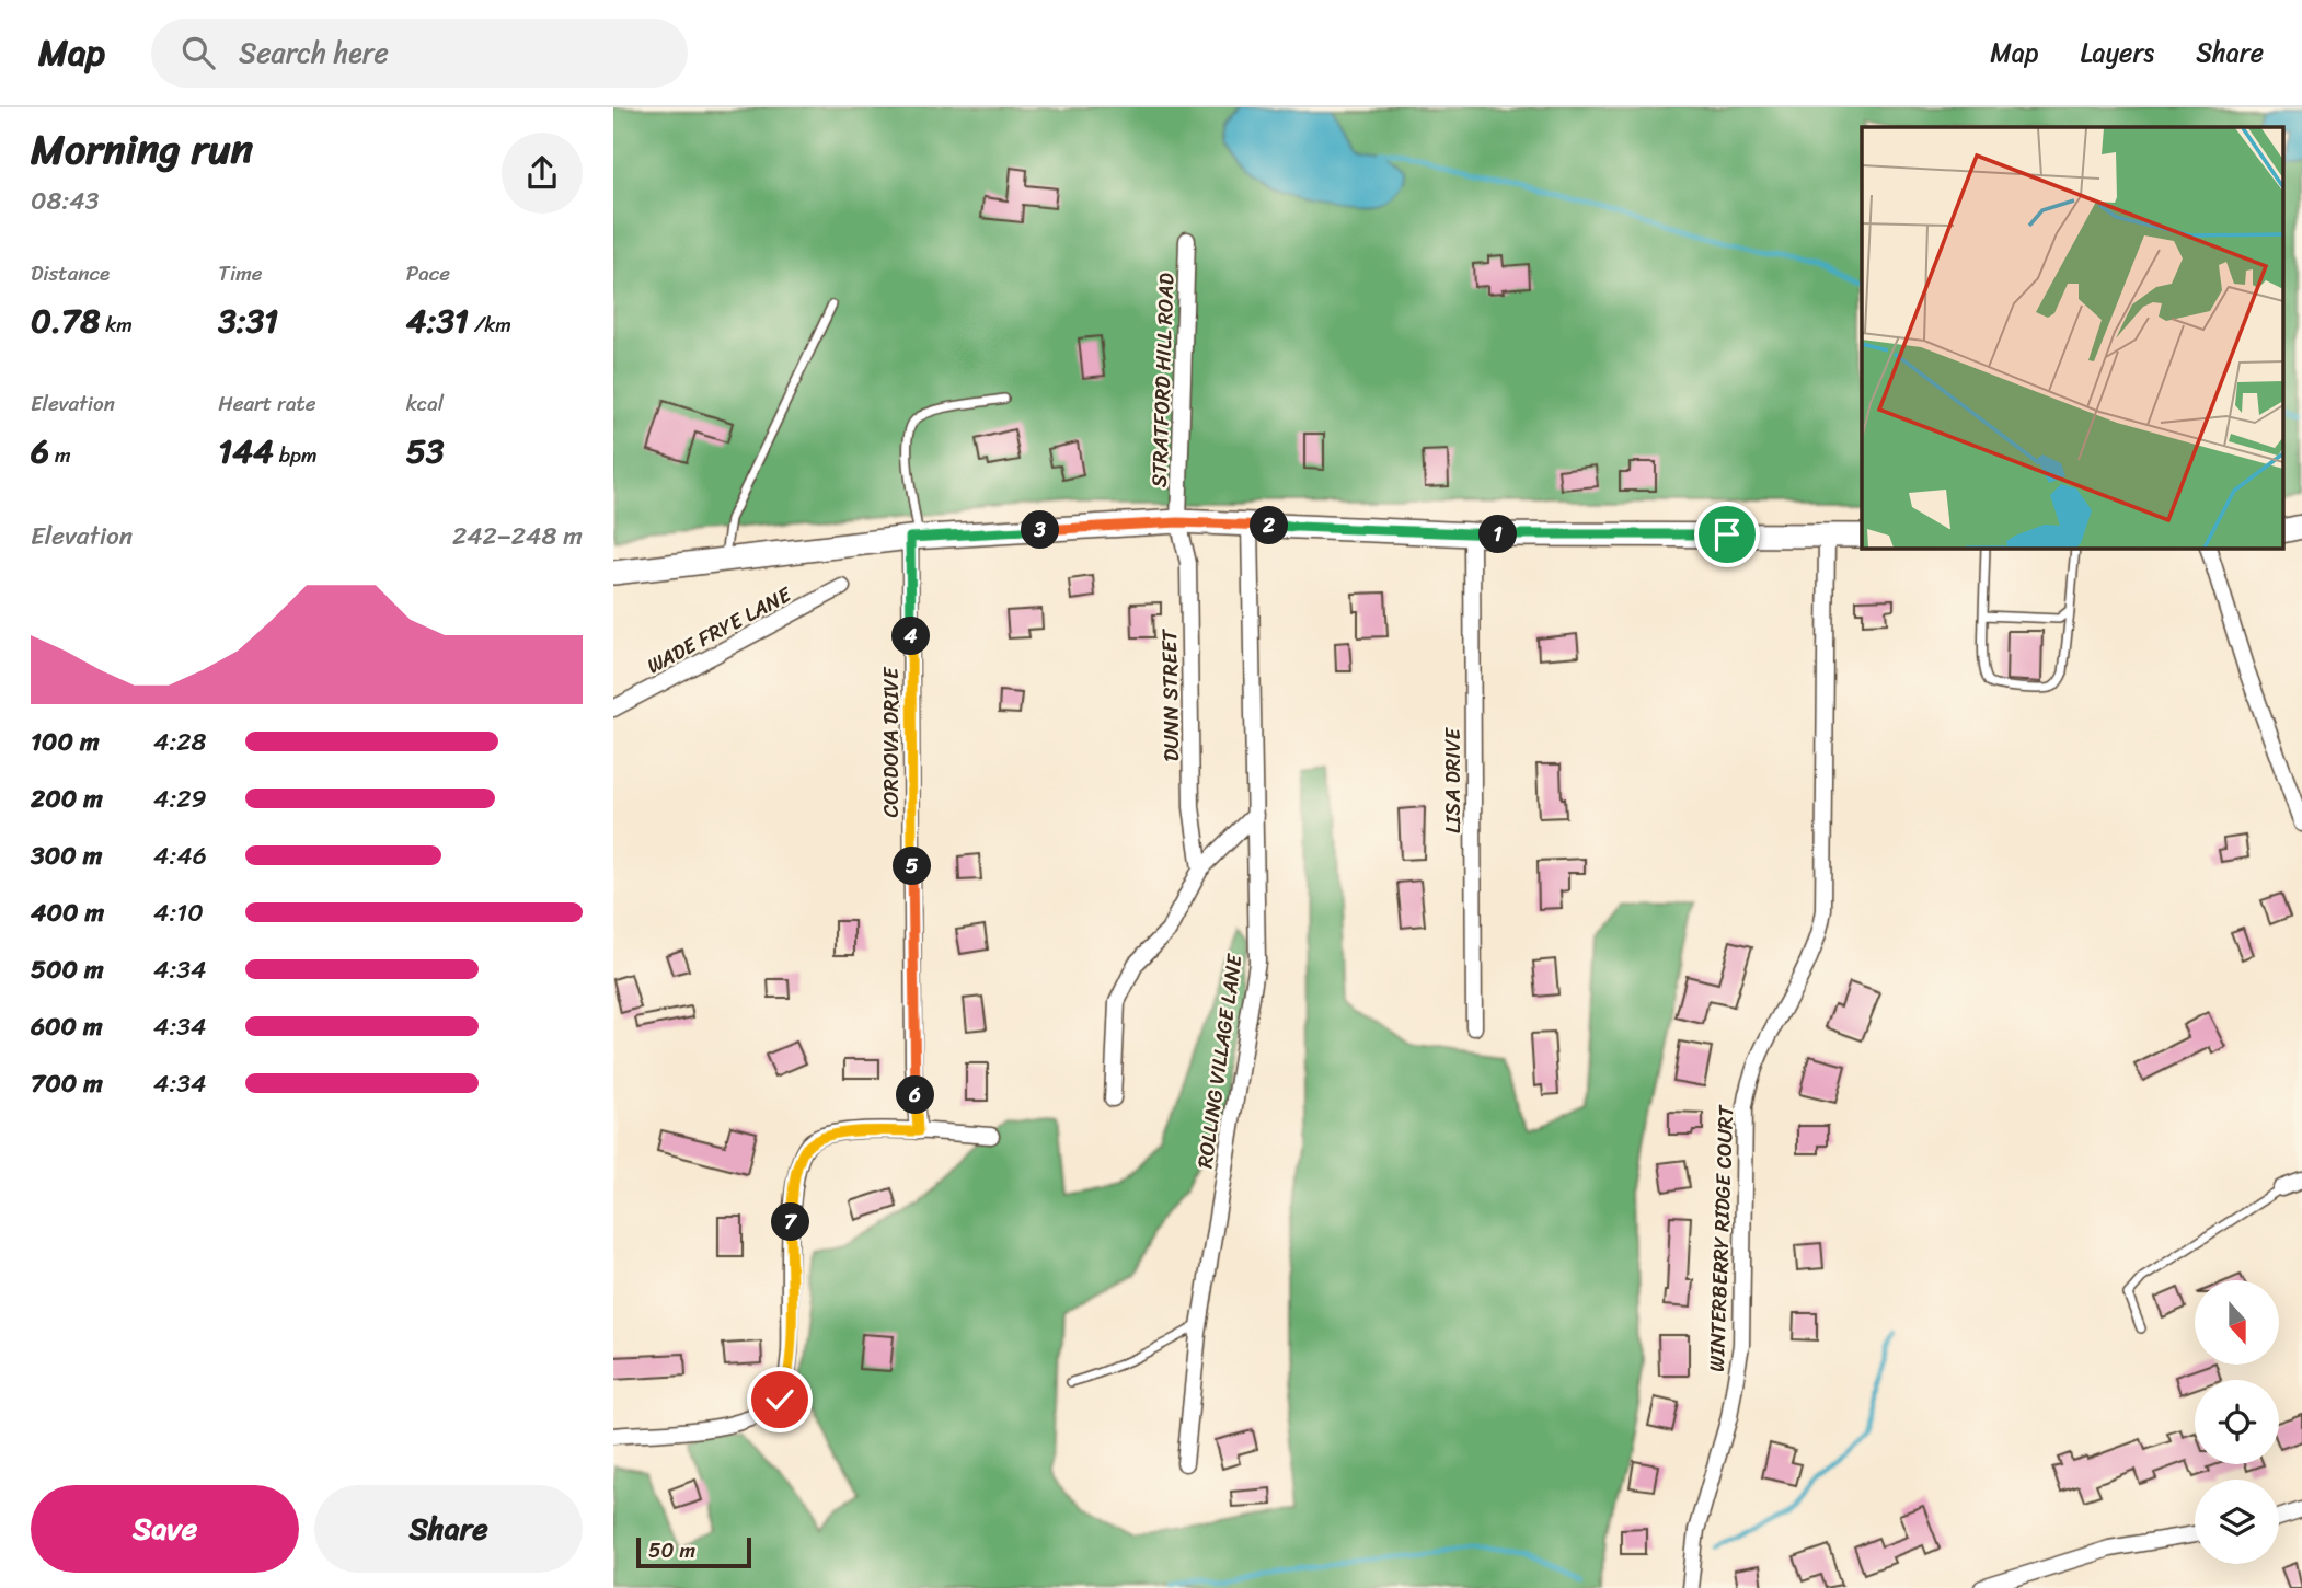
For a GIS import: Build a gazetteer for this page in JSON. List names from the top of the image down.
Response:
{
  "streets": {
    "street": [
      "STRATFORD HILL ROAD",
      "WADE FRYE LANE",
      "DUNN STREET",
      "CORDOVA DRIVE",
      "LISA DRIVE",
      "ROLLING VILLAGE LANE",
      "WINTERBERRY RIDGE COURT"
    ]
  },
  "crossings": [
    ["STRATFORD HILL ROAD", "DUNN STREET"]
  ],
  "scale_bar": "50 m",
  "north": "bottom",
  "page": {
    "header": "Map",
    "search": "Search here",
    "nav": ["Map", "Layers", "Share"],
    "heading": ["Morning run", "08:43"],
    "stats": [
      ["Distance", "0.78 km"],
      ["Time", "3:31"],
      ["Pace", "4:31 /km"],
      ["Elevation", "6 m"],
      ["Heart rate", "144 bpm"],
      ["kcal", "53"]
    ],
    "chart": ["Elevation", "242–248 m"],
    "pins": [
      "2",
      "3",
      "1",
      "4",
      "5",
      "6",
      "7"
    ],
    "list": [
      {
        "name": "100 m",
        "note": "4:28"
      },
      {
        "name": "200 m",
        "note": "4:29"
      },
      {
        "name": "300 m",
        "note": "4:46"
      },
      {
        "name": "400 m",
        "note": "4:10"
      },
      {
        "name": "500 m",
        "note": "4:34"
      },
      {
        "name": "600 m",
        "note": "4:34"
      },
      {
        "name": "700 m",
        "note": "4:34"
      }
    ],
    "buttons": ["Save", "Share"],
    "scale": "50 m"
  }
}
